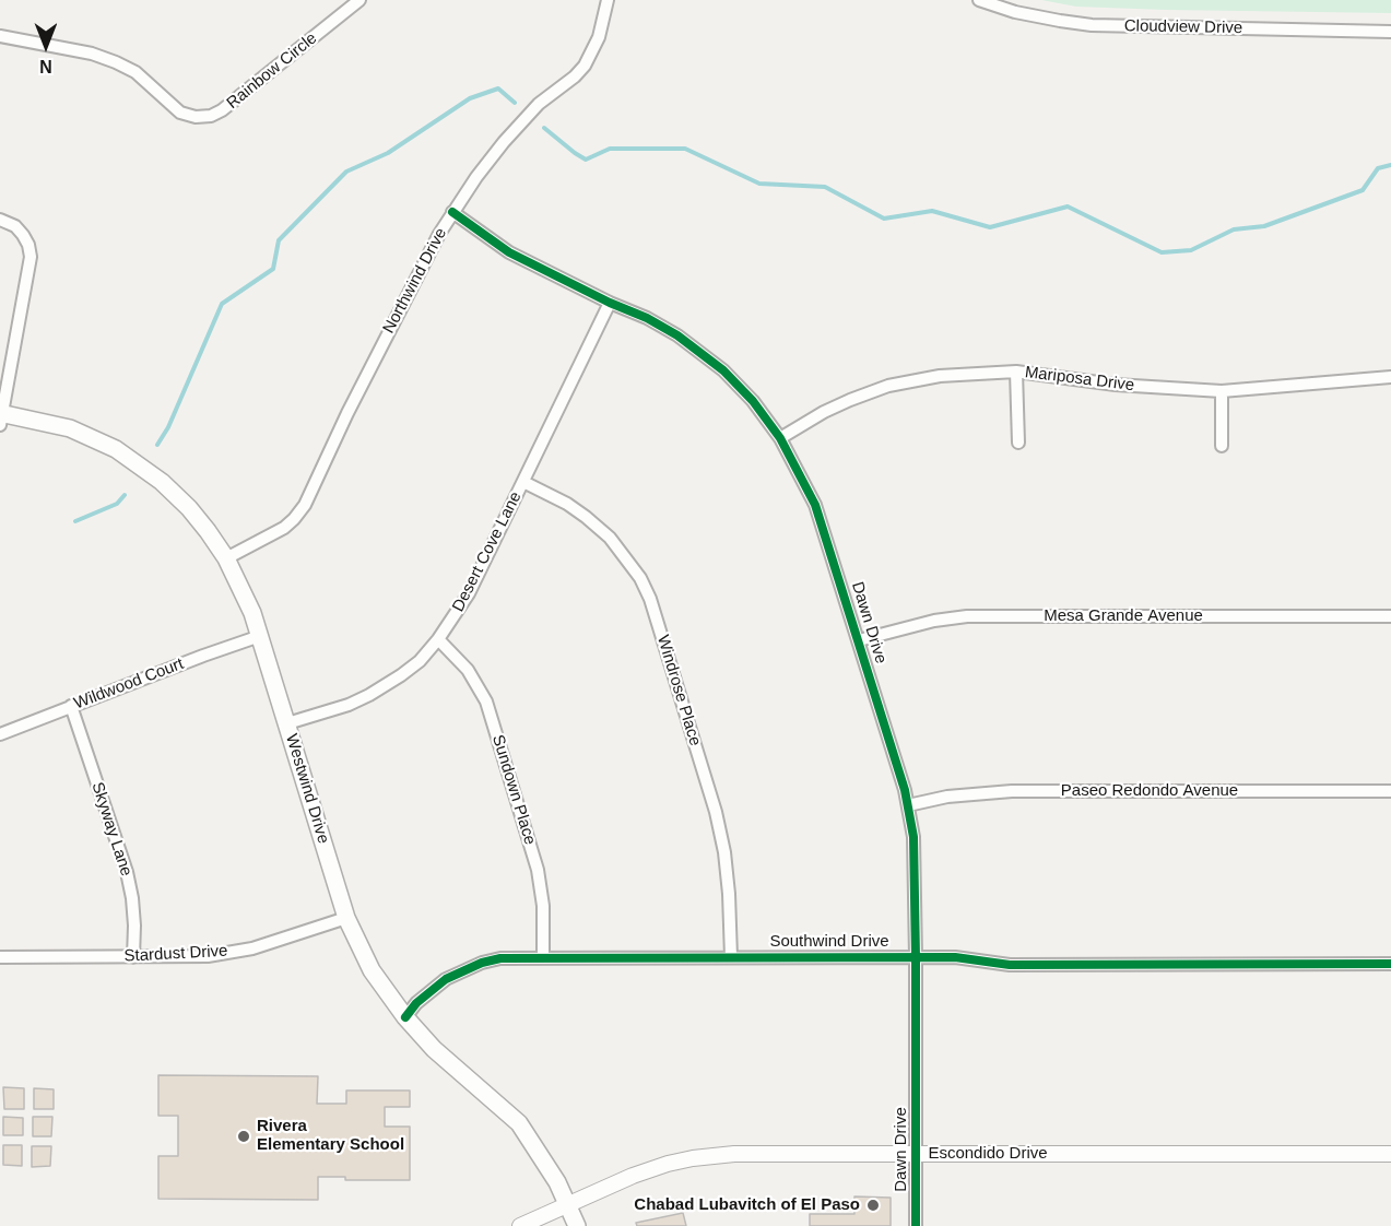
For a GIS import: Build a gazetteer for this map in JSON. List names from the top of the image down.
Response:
{
  "streets": {
    "main road": ["Westwind Drive"],
    "street": [
      "Cloudview Drive",
      "Rainbow Circle",
      "Northwind Drive",
      "Mariposa Drive",
      "Desert Cove Lane",
      "Mesa Grande Avenue",
      "Dawn Drive",
      "Wildwood Court",
      "Windrose Place",
      "Sundown Place",
      "Paseo Redondo Avenue",
      "Skyway Lane",
      "Southwind Drive",
      "Stardust Drive",
      "Escondido Drive"
    ]
  },
  "crossings": [
    ["Northwind Drive", "Dawn Drive"],
    ["Northwind Drive", "Westwind Drive"],
    ["Mariposa Drive", "Dawn Drive"],
    ["Desert Cove Lane", "Dawn Drive"],
    ["Desert Cove Lane", "Windrose Place"],
    ["Desert Cove Lane", "Westwind Drive"],
    ["Desert Cove Lane", "Sundown Place"],
    ["Mesa Grande Avenue", "Dawn Drive"],
    ["Dawn Drive", "Paseo Redondo Avenue"],
    ["Dawn Drive", "Southwind Drive"],
    ["Dawn Drive", "Escondido Drive"],
    ["Wildwood Court", "Westwind Drive"],
    ["Wildwood Court", "Skyway Lane"],
    ["Windrose Place", "Southwind Drive"],
    ["Westwind Drive", "Southwind Drive"],
    ["Westwind Drive", "Stardust Drive"],
    ["Westwind Drive", "Escondido Drive"],
    ["Sundown Place", "Southwind Drive"],
    ["Skyway Lane", "Stardust Drive"]
  ],
  "places": ["Rivera Elementary School", "Chabad Lubavitch of El Paso"],
  "north": "bottom"
}
